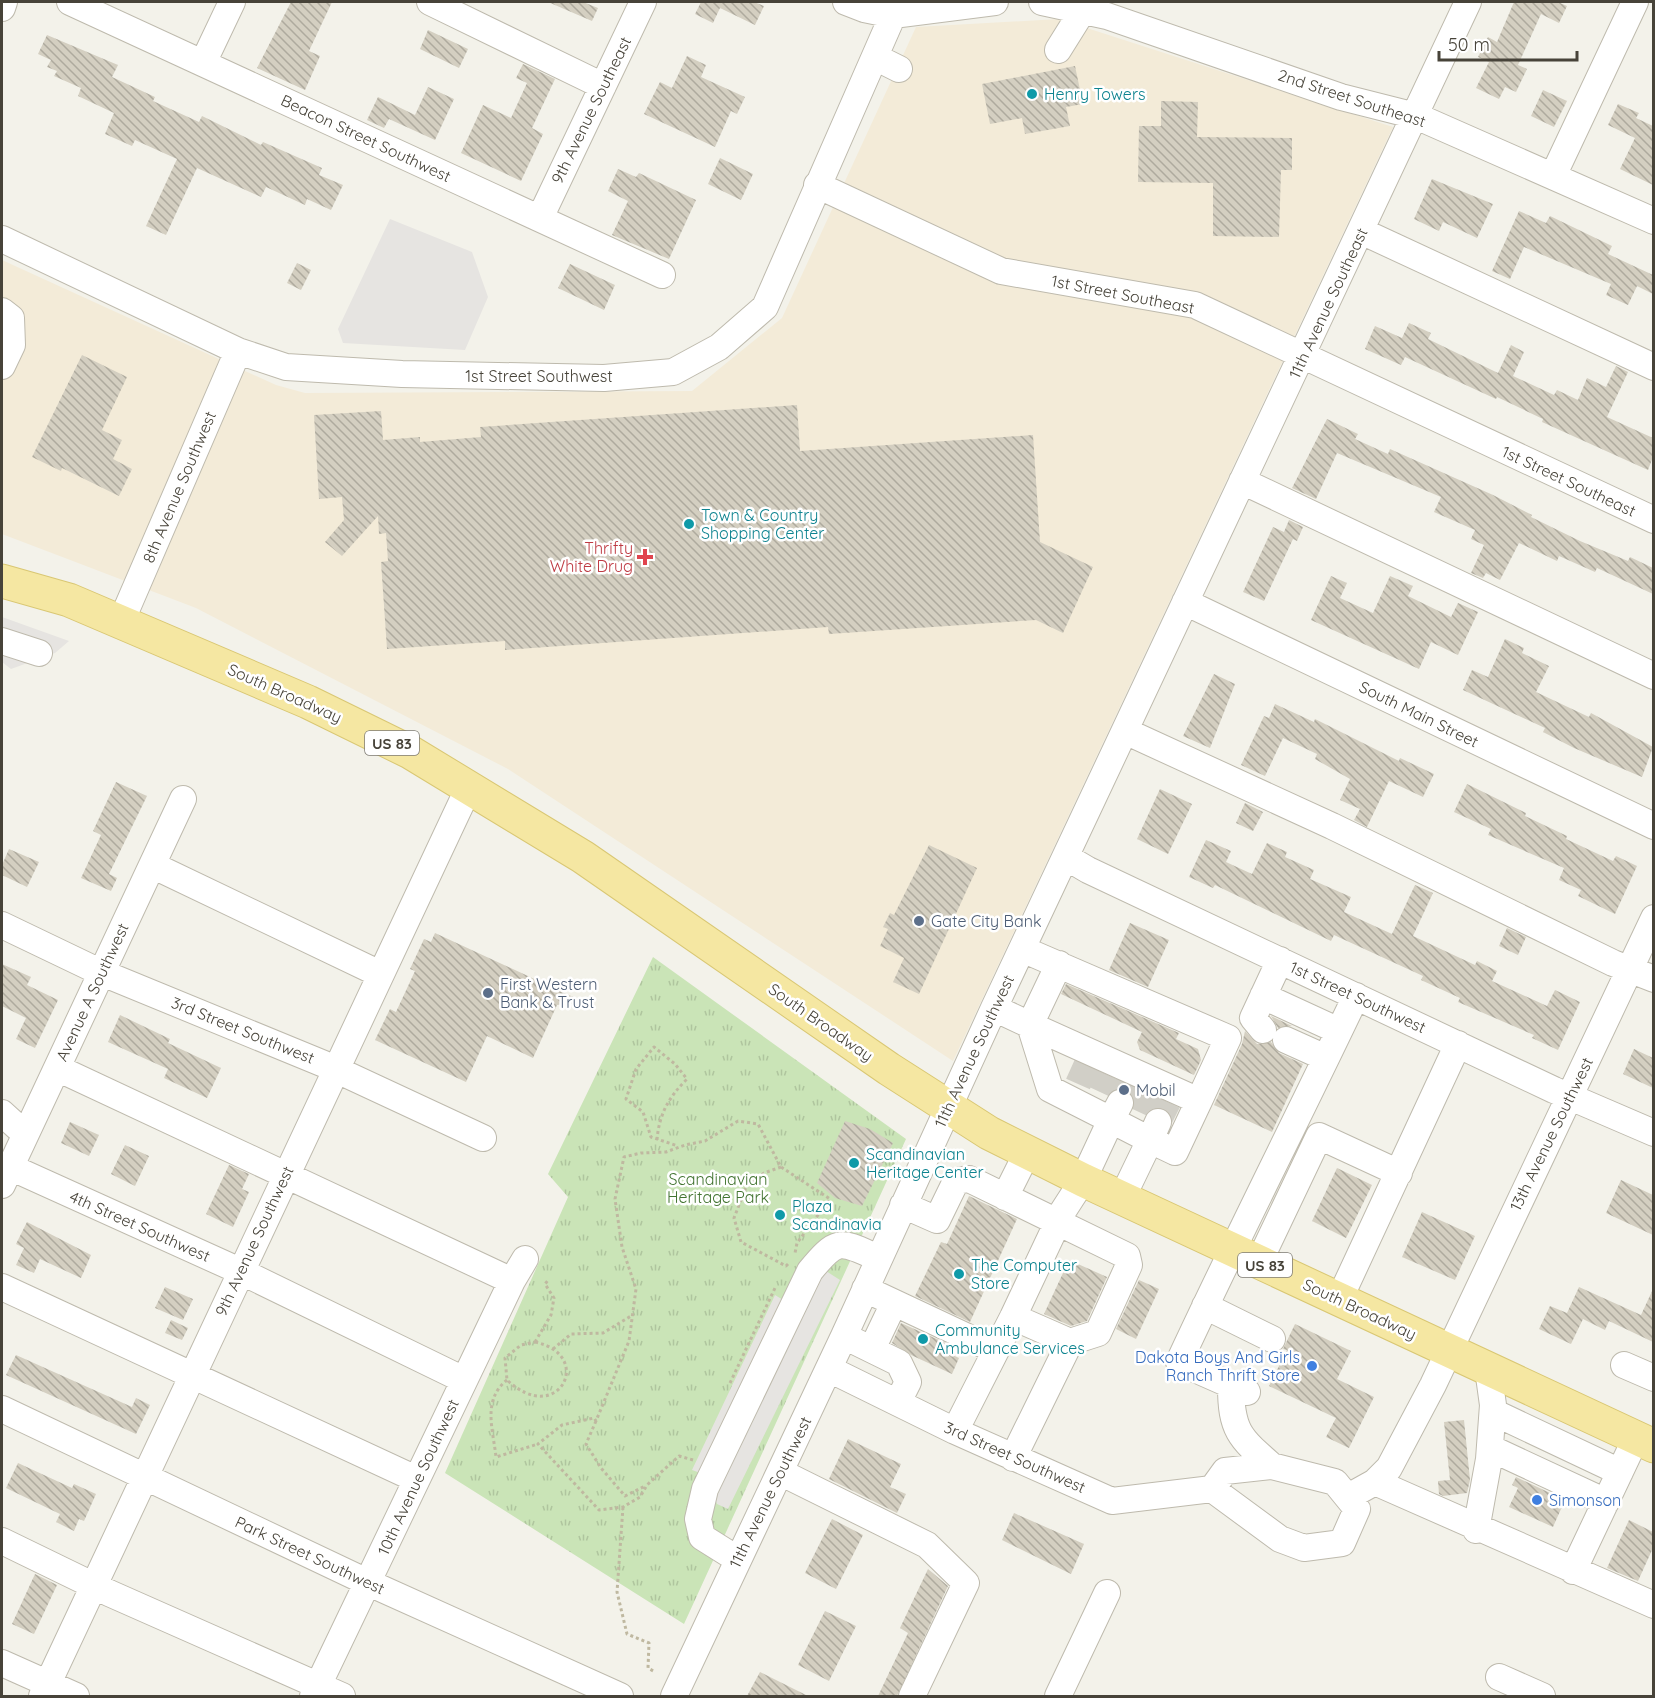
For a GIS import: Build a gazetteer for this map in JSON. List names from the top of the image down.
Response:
{
  "streets": {
    "main road": ["South Broadway", "US 83"],
    "street": [
      "2nd Street Southeast",
      "9th Avenue Southeast",
      "Beacon Street Southwest",
      "1st Street Southeast",
      "11th Avenue Southeast",
      "1st Street Southwest",
      "8th Avenue Southwest",
      "South Main Street",
      "Avenue A Southwest",
      "3rd Street Southwest",
      "11th Avenue Southwest",
      "13th Avenue Southwest",
      "4th Street Southwest",
      "9th Avenue Southwest",
      "10th Avenue Southwest",
      "Park Street Southwest"
    ]
  },
  "crossings": [
    ["2nd Street Southeast", "11th Avenue Southeast"],
    ["9th Avenue Southeast", "Beacon Street Southwest"],
    ["1st Street Southeast", "11th Avenue Southeast"],
    ["1st Street Southeast", "1st Street Southwest"],
    ["11th Avenue Southeast", "South Main Street"],
    ["11th Avenue Southeast", "11th Avenue Southwest"],
    ["1st Street Southwest", "8th Avenue Southwest"],
    ["1st Street Southwest", "11th Avenue Southwest"],
    ["1st Street Southwest", "13th Avenue Southwest"],
    ["8th Avenue Southwest", "South Broadway"],
    ["South Broadway", "11th Avenue Southwest"],
    ["South Broadway", "13th Avenue Southwest"],
    ["South Broadway", "9th Avenue Southwest"],
    ["South Main Street", "11th Avenue Southwest"],
    ["Avenue A Southwest", "3rd Street Southwest"],
    ["Avenue A Southwest", "4th Street Southwest"],
    ["3rd Street Southwest", "11th Avenue Southwest"],
    ["3rd Street Southwest", "9th Avenue Southwest"],
    ["4th Street Southwest", "9th Avenue Southwest"],
    ["4th Street Southwest", "10th Avenue Southwest"],
    ["9th Avenue Southwest", "Park Street Southwest"],
    ["10th Avenue Southwest", "Park Street Southwest"]
  ],
  "parks": ["Scandinavian Heritage Park"],
  "places": {
    "other": [
      "Henry Towers",
      "Town & Country Shopping Center",
      "Gate City Bank",
      "First Western Bank & Trust",
      "Mobil",
      "Scandinavian Heritage Center",
      "Plaza Scandinavia",
      "The Computer Store",
      "Community Ambulance Services",
      "Dakota Boys And Girls Ranch Thrift Store",
      "Simonson"
    ],
    "health": ["Thrifty White Drug"]
  },
  "scale_bar": "50 m"
}
